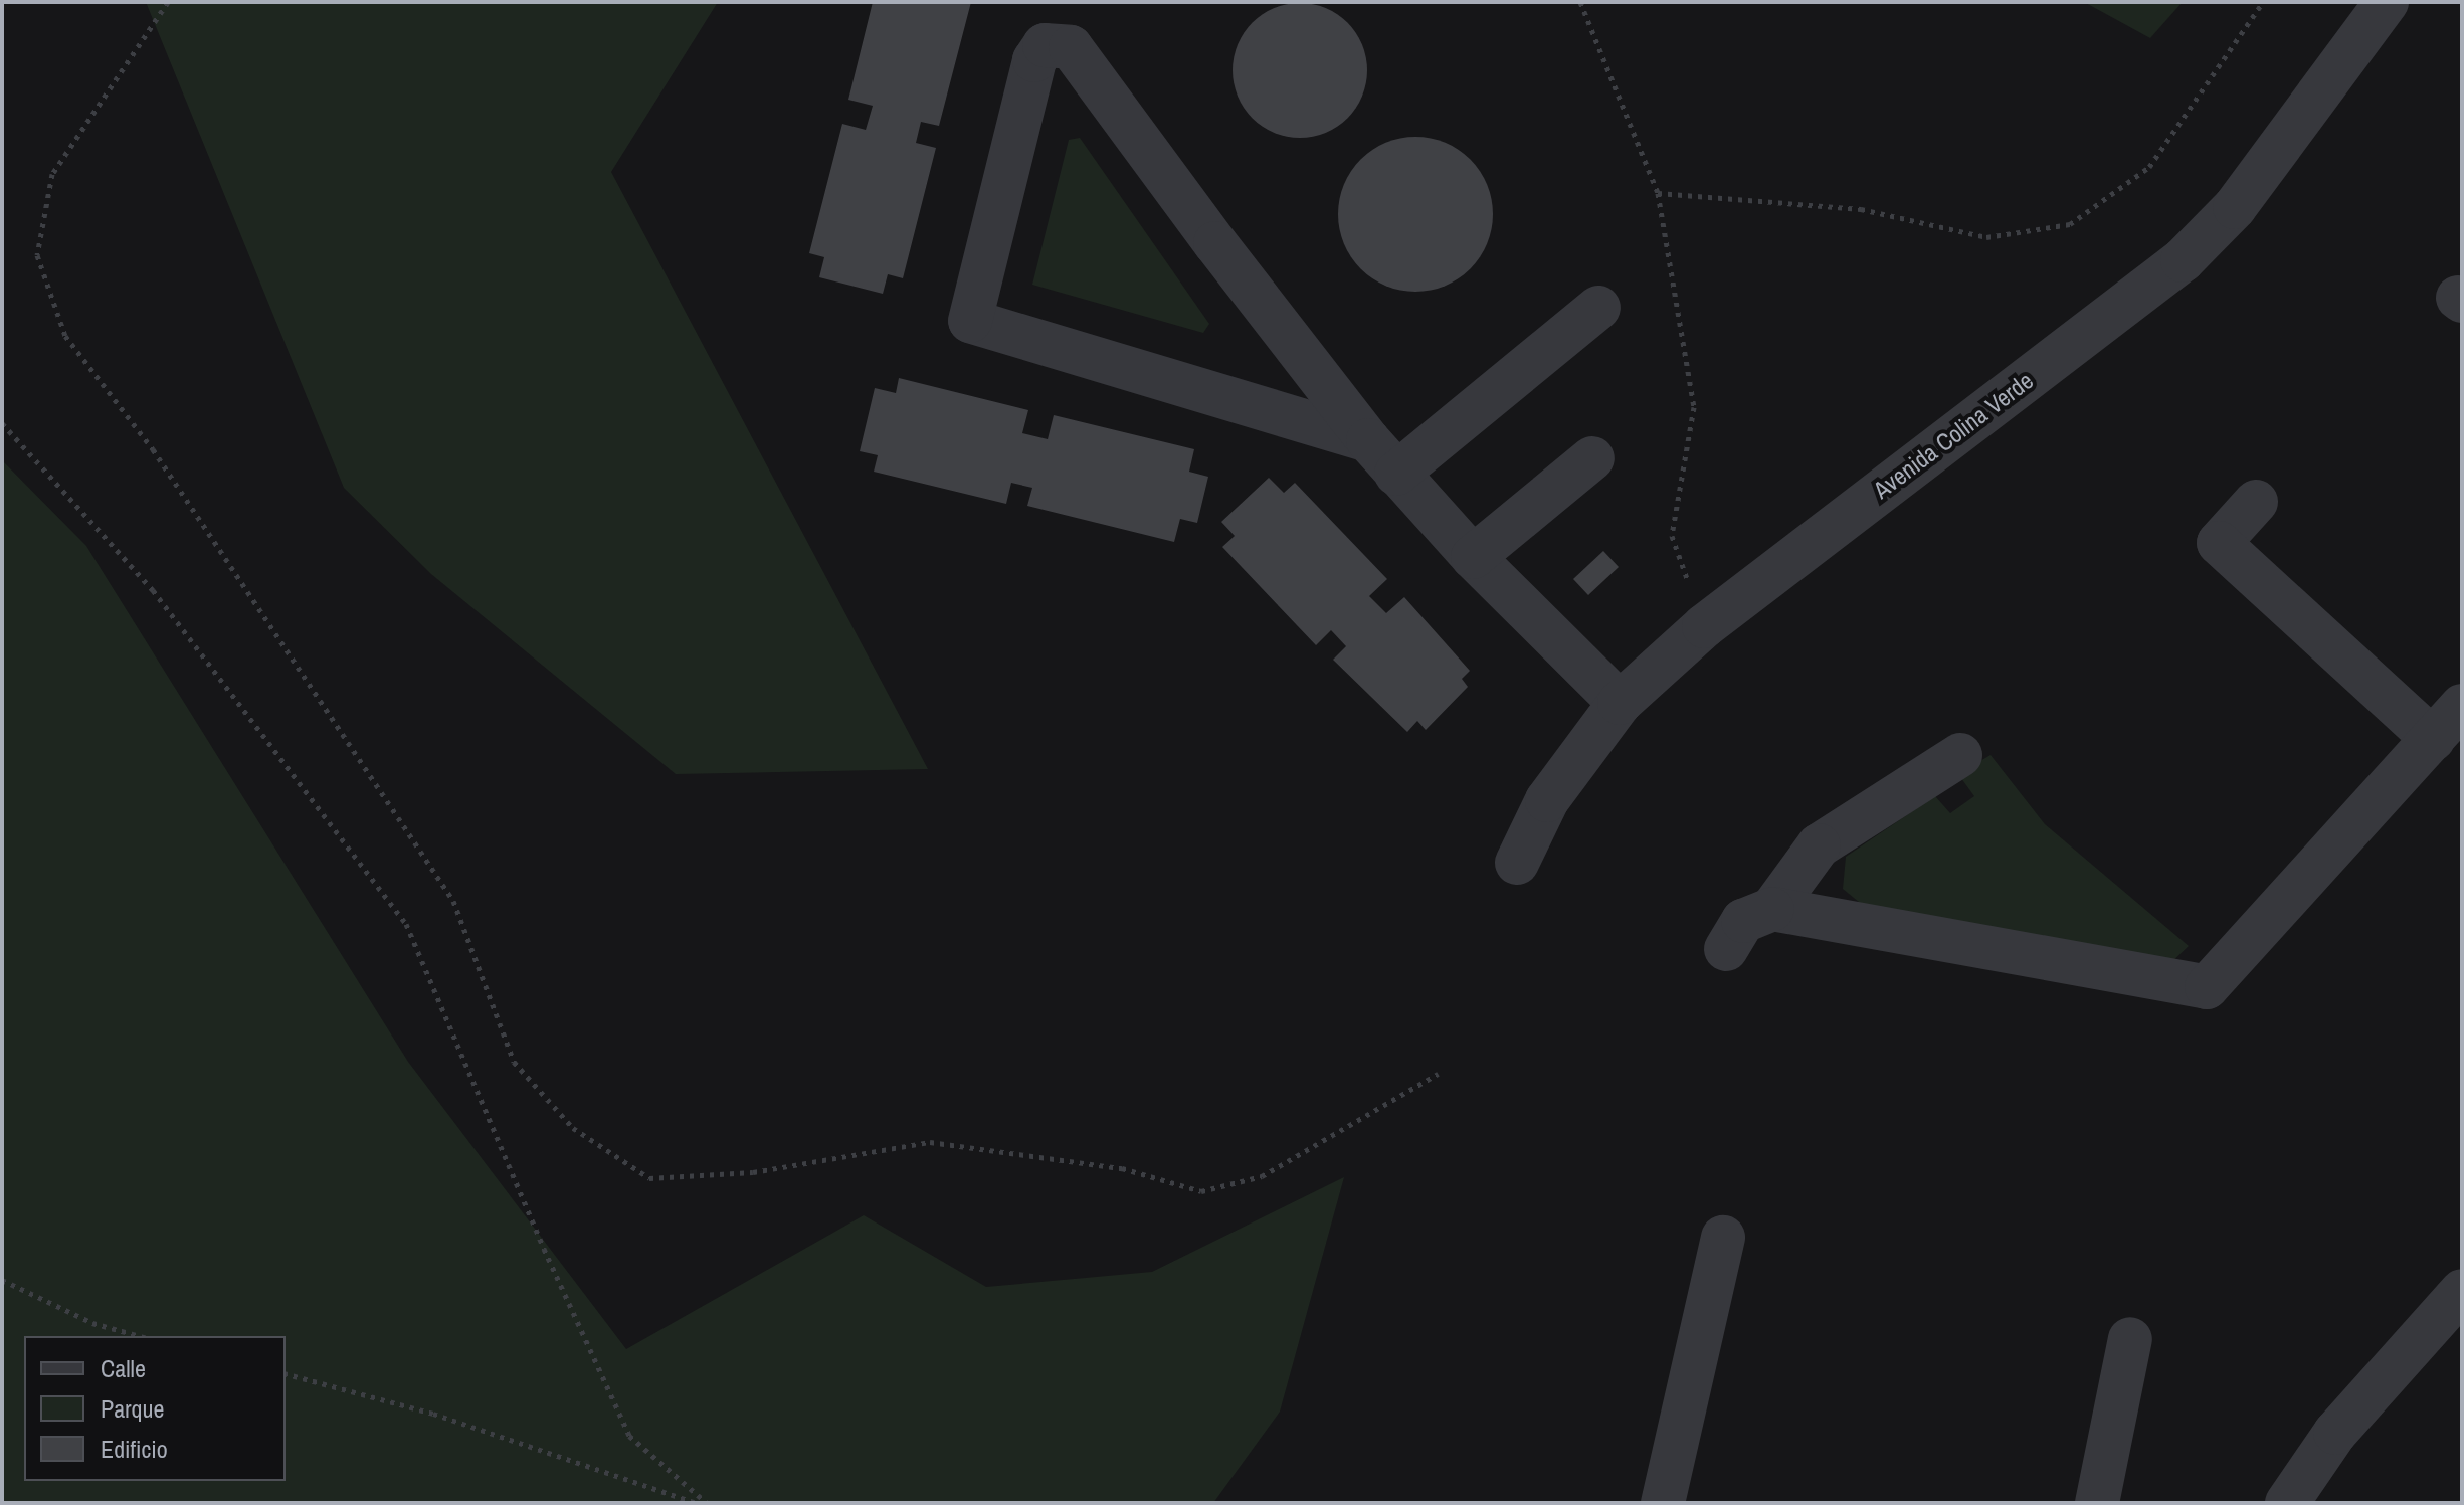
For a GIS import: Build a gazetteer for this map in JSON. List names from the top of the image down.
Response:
{
  "streets": {
    "street": ["Avenida Colina Verde"]
  },
  "legend": ["Calle", "Parque", "Edificio"]
}
